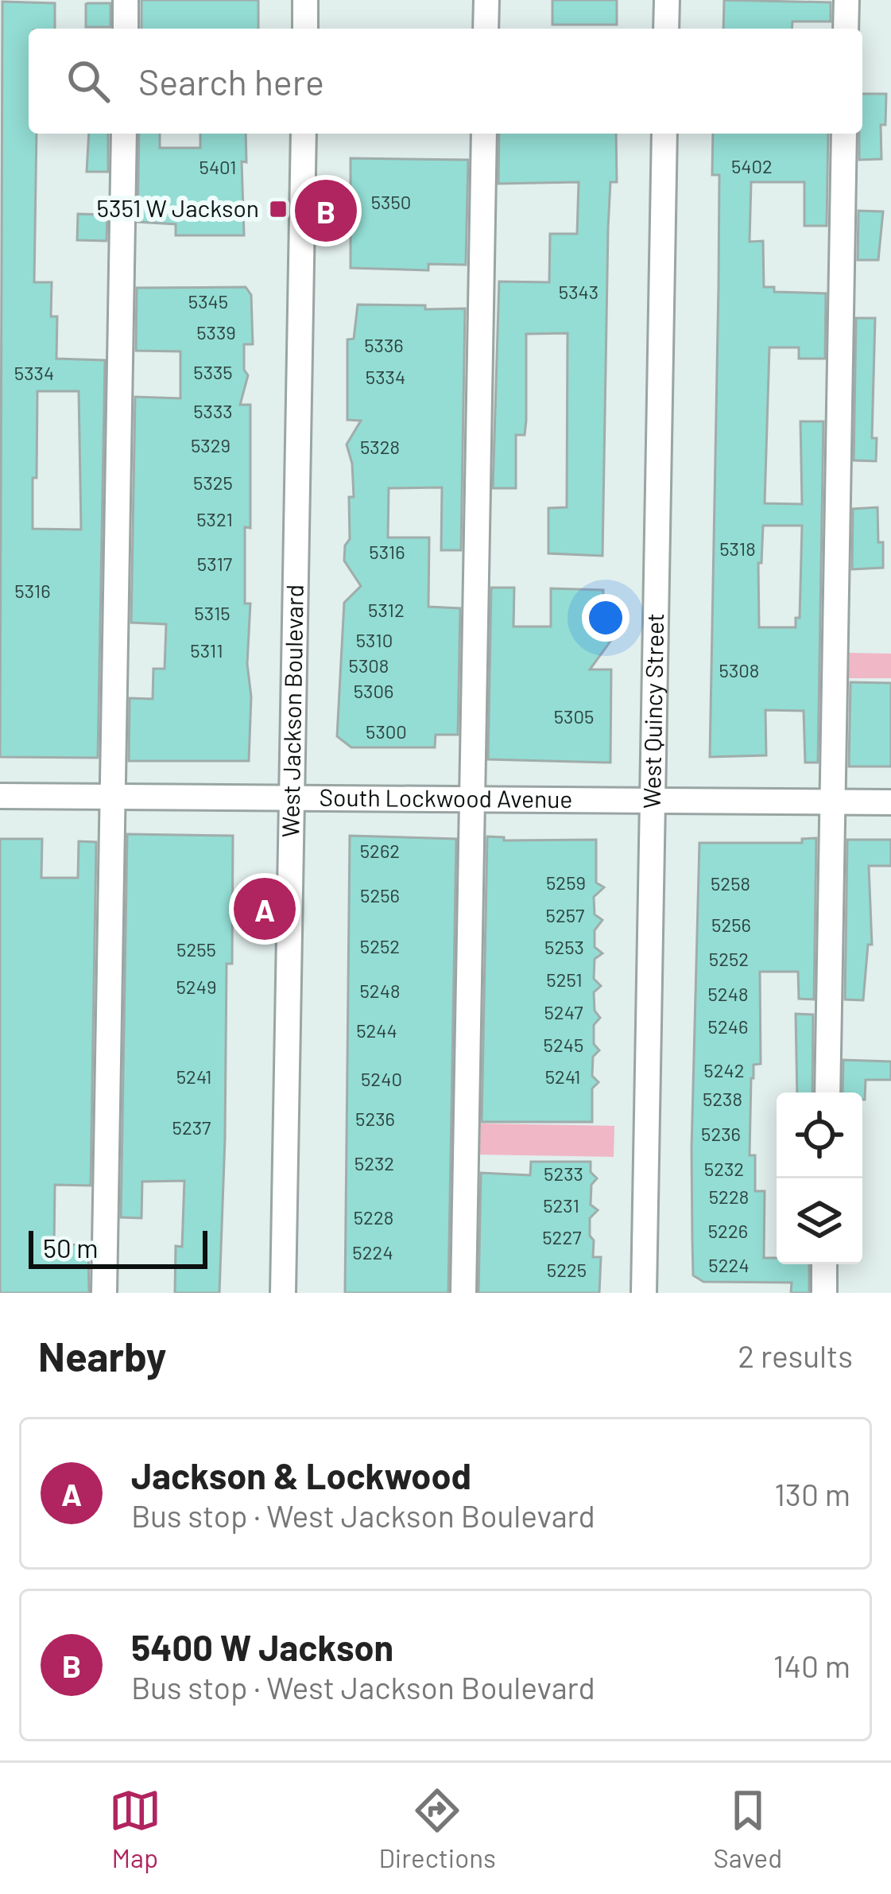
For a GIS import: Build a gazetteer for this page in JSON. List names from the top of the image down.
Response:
{
  "streets": {
    "street": ["West Jackson Boulevard", "West Quincy Street", "South Lockwood Avenue"]
  },
  "crossings": [
    ["West Jackson Boulevard", "South Lockwood Avenue"],
    ["West Quincy Street", "South Lockwood Avenue"]
  ],
  "places": {
    "transit": ["5351 W Jackson"]
  },
  "house_numbers": [
    "5402",
    "5401",
    "5350",
    "5343",
    "5345",
    "5339",
    "5336",
    "5335",
    "5334",
    "5334",
    "5333",
    "5329",
    "5328",
    "5325",
    "5321",
    "5318",
    "5316",
    "5317",
    "5316",
    "5312",
    "5315",
    "5310",
    "5311",
    "5308",
    "5308",
    "5306",
    "5305",
    "5300",
    "5262",
    "5259",
    "5258",
    "5256",
    "5257",
    "5256",
    "5252",
    "5253",
    "5255",
    "5252",
    "5251",
    "5249",
    "5248",
    "5248",
    "5247",
    "5246",
    "5244",
    "5245",
    "5242",
    "5241",
    "5241",
    "5240",
    "5238",
    "5236",
    "5237",
    "5236",
    "5232",
    "5232",
    "5233",
    "5228",
    "5231",
    "5228",
    "5226",
    "5227",
    "5224",
    "5224",
    "5225"
  ],
  "scale_bar": "50 m",
  "page": {
    "search": "Search here",
    "pins": ["B", "A"],
    "scale": "50 m",
    "heading": ["Nearby", "2 results"],
    "list": [
      {
        "mark": "A",
        "name": "Jackson & Lockwood",
        "note": "Bus stop · West Jackson Boulevard",
        "value": "130 m"
      },
      {
        "mark": "B",
        "name": "5400 W Jackson",
        "note": "Bus stop · West Jackson Boulevard",
        "value": "140 m"
      }
    ],
    "nav": ["Map", "Directions", "Saved"]
  }
}
